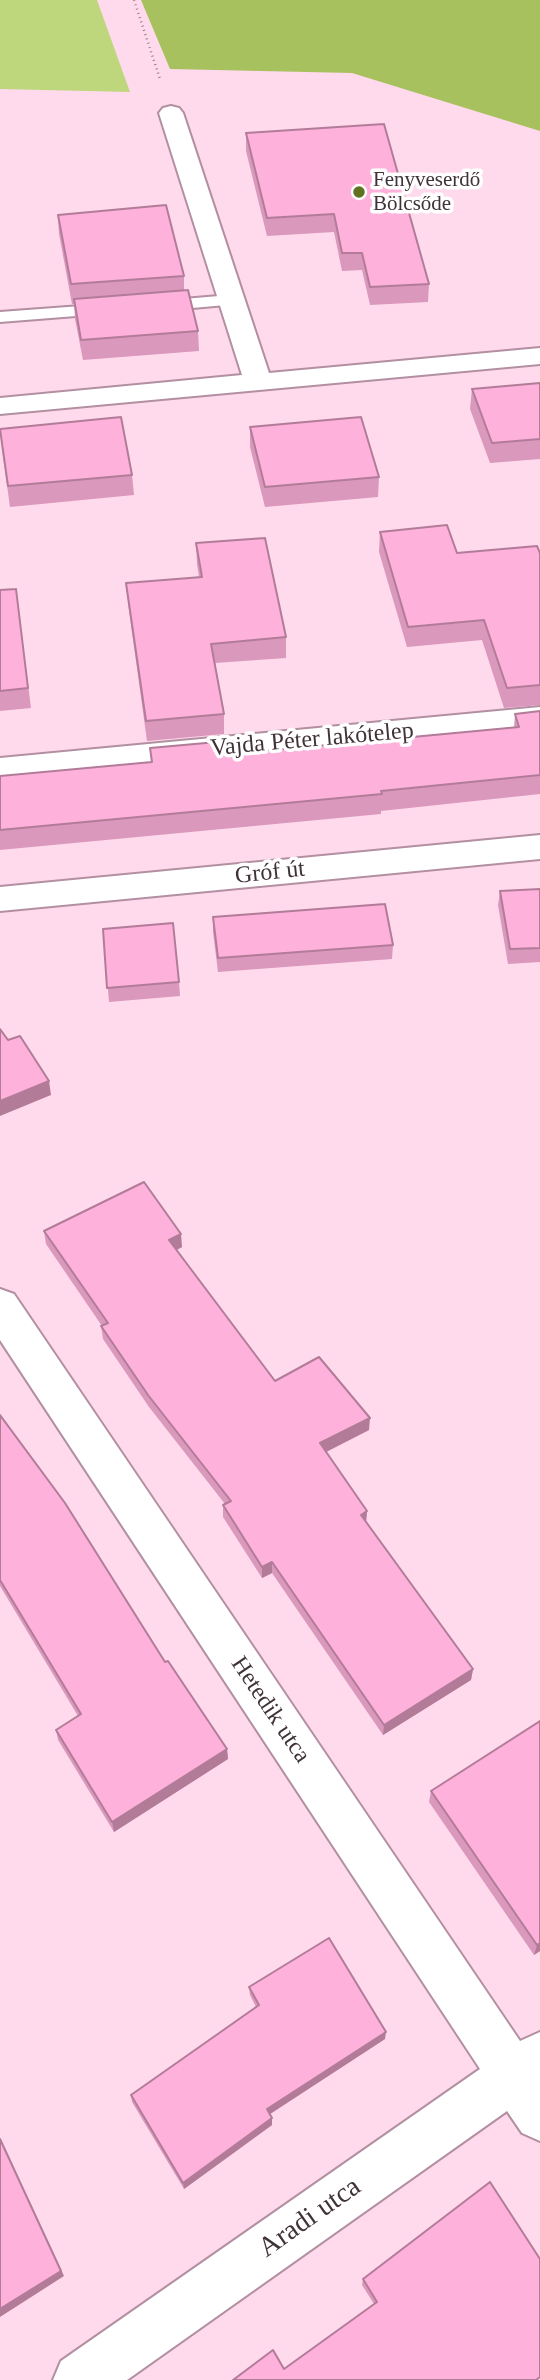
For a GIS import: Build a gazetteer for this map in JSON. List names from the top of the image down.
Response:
{
  "streets": {
    "street": [
      "Vajda Péter lakótelep",
      "Gróf út",
      "Hetedik utca",
      "Aradi utca"
    ]
  },
  "crossings": [
    ["Hetedik utca", "Aradi utca"]
  ],
  "places": ["Fenyveserdő Bölcsőde"]
}
